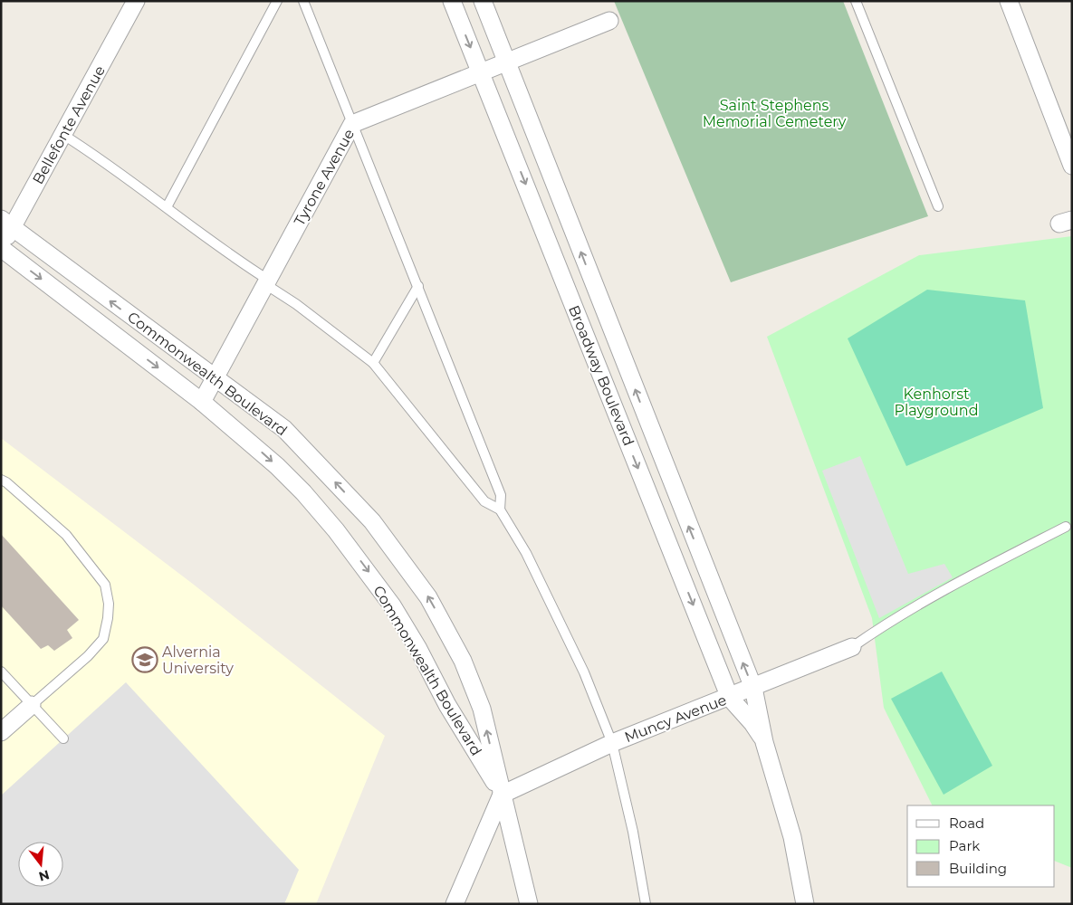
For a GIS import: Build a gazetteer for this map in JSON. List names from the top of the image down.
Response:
{
  "streets": {
    "street": [
      "Bellefonte Avenue",
      "Tyrone Avenue",
      "Commonwealth Boulevard",
      "Broadway Boulevard",
      "Muncy Avenue"
    ]
  },
  "crossings": [
    ["Bellefonte Avenue", "Commonwealth Boulevard"],
    ["Tyrone Avenue", "Commonwealth Boulevard"],
    ["Tyrone Avenue", "Broadway Boulevard"],
    ["Commonwealth Boulevard", "Muncy Avenue"],
    ["Broadway Boulevard", "Muncy Avenue"]
  ],
  "parks": ["Saint Stephens Memorial Cemetery", "Kenhorst Playground"],
  "places": {
    "school or university": ["Alvernia University"]
  },
  "legend": ["Road", "Park", "Building"],
  "north": "bottom"
}
